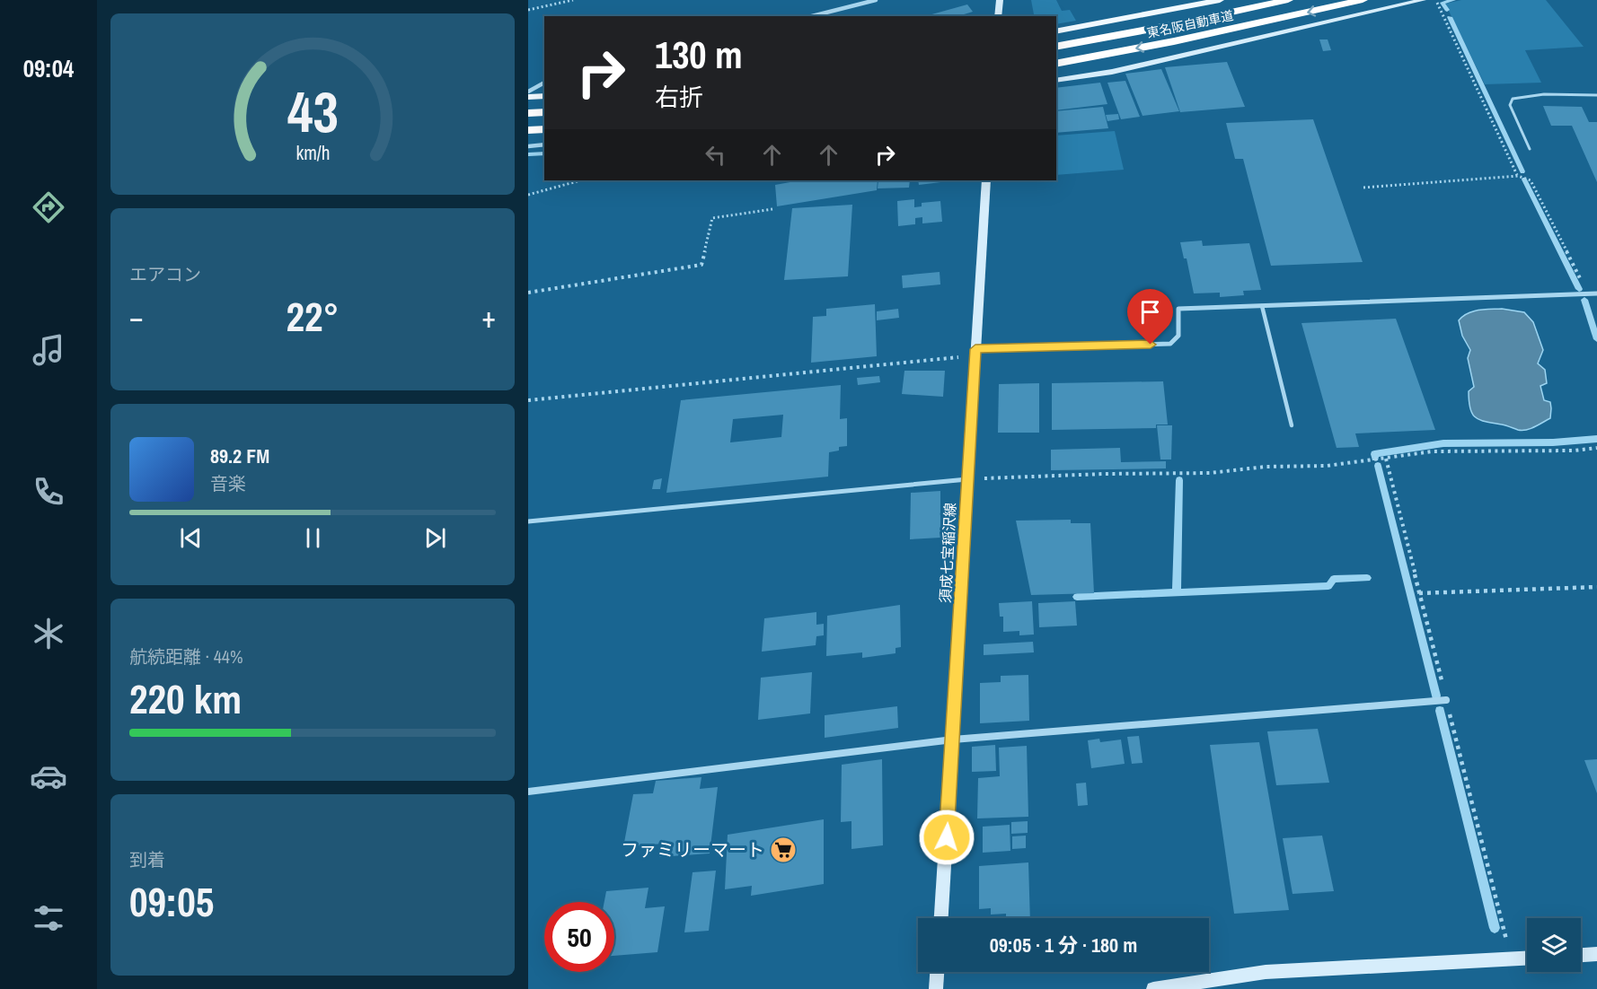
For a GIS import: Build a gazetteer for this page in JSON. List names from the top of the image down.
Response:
{
  "streets": {
    "highway": ["東名阪自動車道"],
    "street": ["須成七宝稲沢線"]
  },
  "places": {
    "supermarket": ["ファミリーマート"]
  },
  "page": {
    "tabs": "09:04",
    "turn": ["130 m", "右折"],
    "tile": [
      "エアコン",
      ["航続距離 · 44%", "220 km"],
      ["到着", "09:05"]
    ],
    "heat": ["−", "22°", "+"],
    "song": ["89.2 FM", "音楽"],
    "limit": "50",
    "trip": "09:05 · 1 分 · 180 m",
    "gauge": ["43", "km/h"]
  }
}
